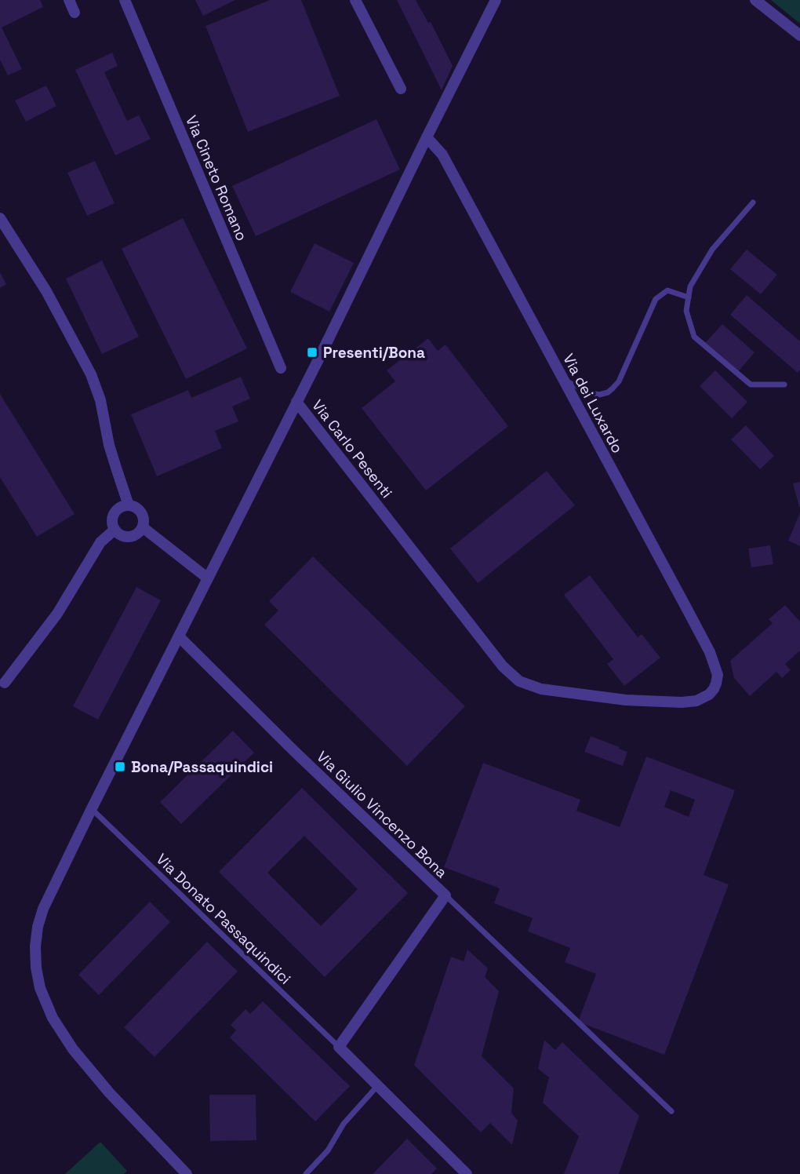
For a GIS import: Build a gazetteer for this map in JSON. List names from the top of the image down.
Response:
{
  "streets": {
    "street": [
      "Via Cineto Romano",
      "Via dei Luxardo",
      "Via Carlo Pesenti",
      "Via Giulio Vincenzo Bona"
    ],
    "lane": ["Via Donato Passaquindici"]
  },
  "crossings": [
    ["Via dei Luxardo", "Via Carlo Pesenti"],
    ["Via Giulio Vincenzo Bona", "Via Donato Passaquindici"]
  ],
  "places": {
    "transit": ["Presenti/Bona", "Bona/Passaquindici"]
  }
}
